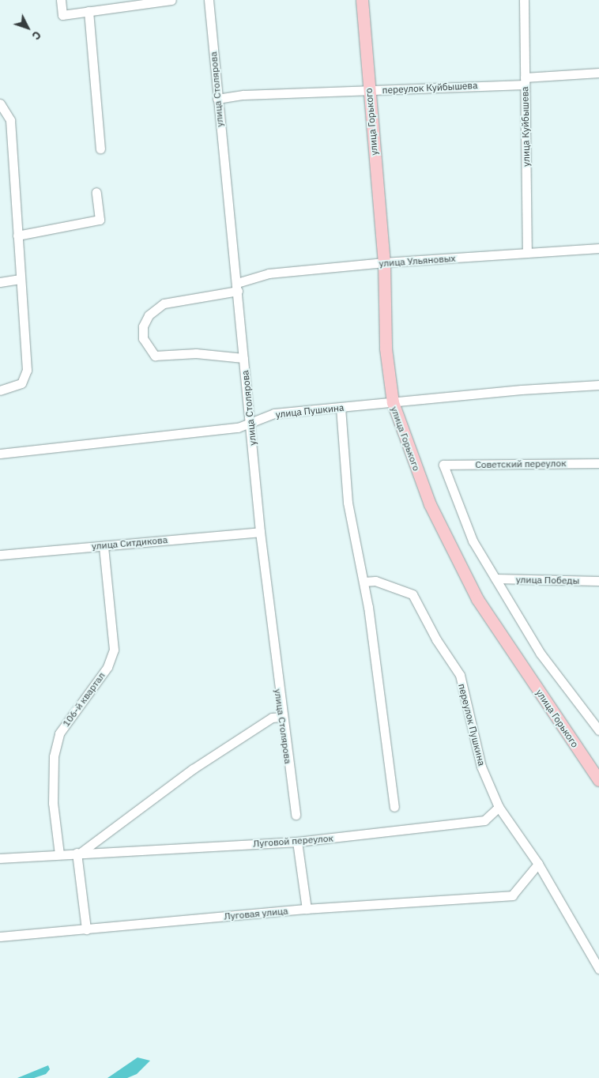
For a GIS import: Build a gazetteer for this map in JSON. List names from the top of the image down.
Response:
{
  "streets": {
    "main road": ["улица Горького"],
    "street": [
      "переулок Куйбышева",
      "улица Столярова",
      "улица Куйбышева",
      "улица Ульяновых",
      "улица Пушкина",
      "Советский переулок",
      "улица Ситдикова",
      "улица Победы",
      "106-й квартал",
      "переулок Пушкина",
      "Луговой переулок",
      "Луговая улица"
    ]
  },
  "crossings": [
    ["переулок Куйбышева", "улица Столярова"],
    ["переулок Куйбышева", "улица Горького"],
    ["переулок Куйбышева", "улица Куйбышева"],
    ["улица Столярова", "улица Ульяновых"],
    ["улица Столярова", "улица Пушкина"],
    ["улица Столярова", "улица Ситдикова"],
    ["улица Горького", "улица Ульяновых"],
    ["улица Горького", "улица Пушкина"],
    ["улица Куйбышева", "улица Ульяновых"],
    ["Советский переулок", "улица Победы"],
    ["улица Ситдикова", "106-й квартал"],
    ["106-й квартал", "Луговой переулок"],
    ["переулок Пушкина", "Луговой переулок"],
    ["переулок Пушкина", "Луговая улица"]
  ],
  "north": "bottom right"
}
